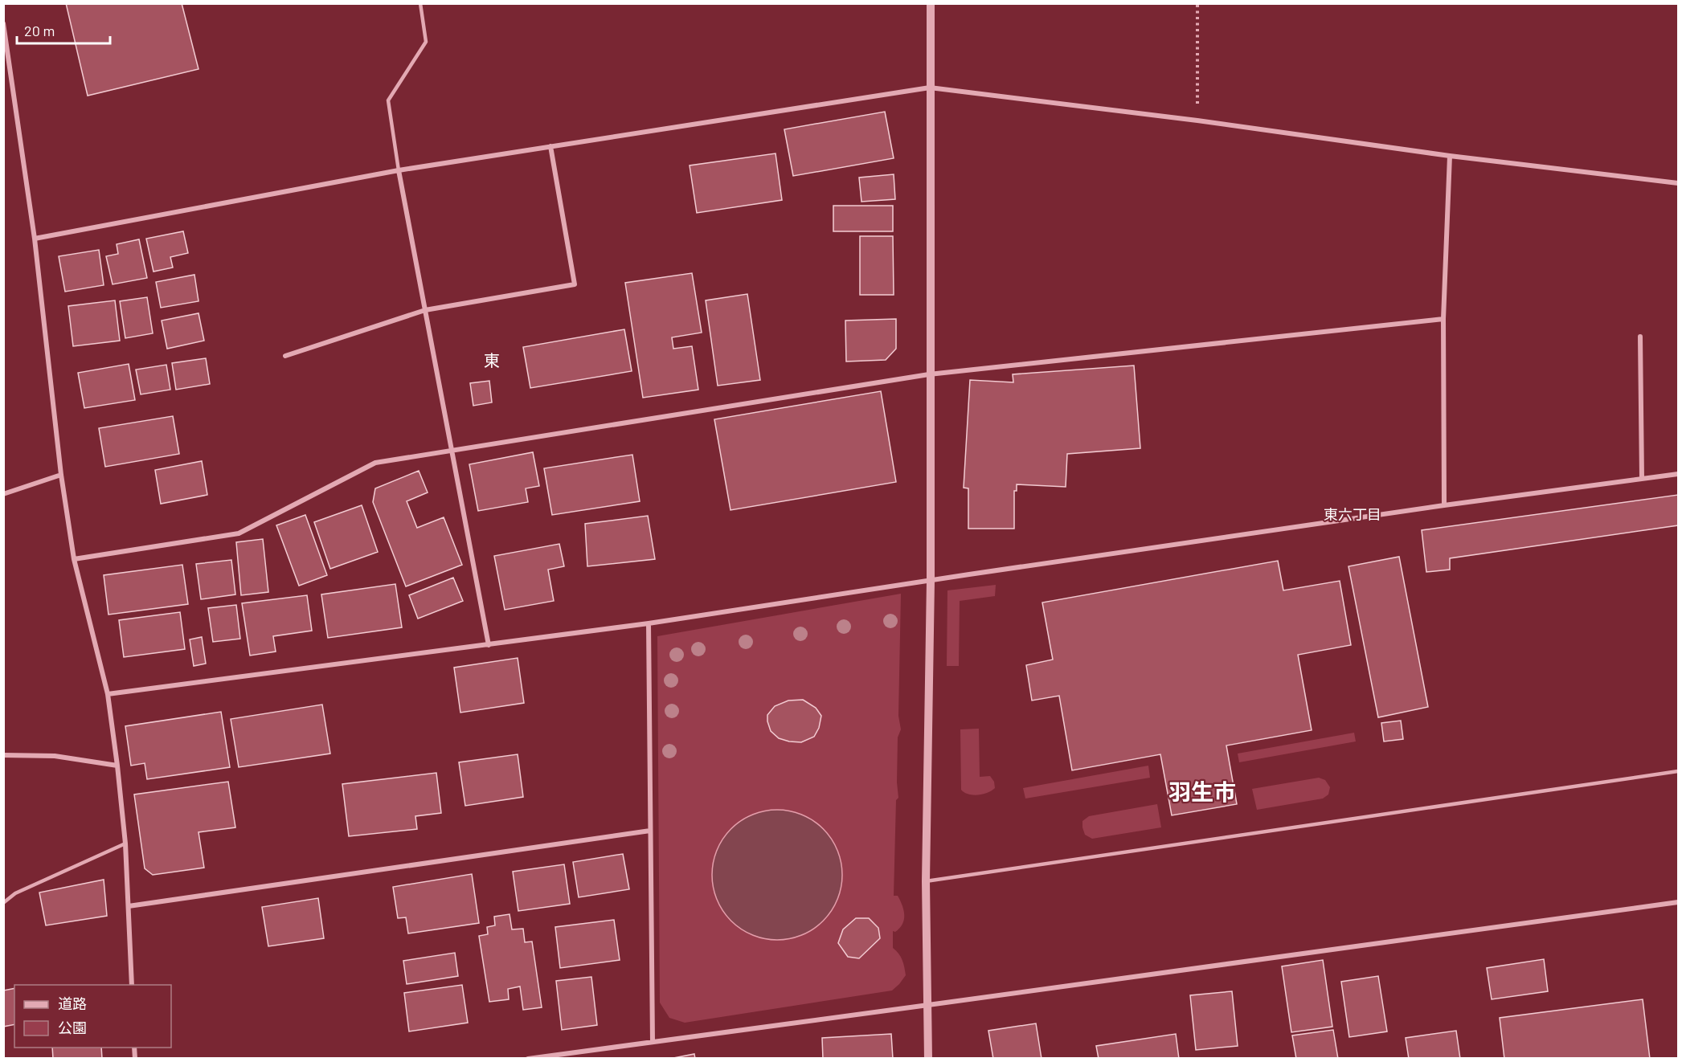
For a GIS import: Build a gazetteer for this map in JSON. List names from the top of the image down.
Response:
{
  "districts": ["東", "東六丁目", "羽生市"],
  "legend": ["道路", "公園"],
  "scale_bar": "20 m"
}
